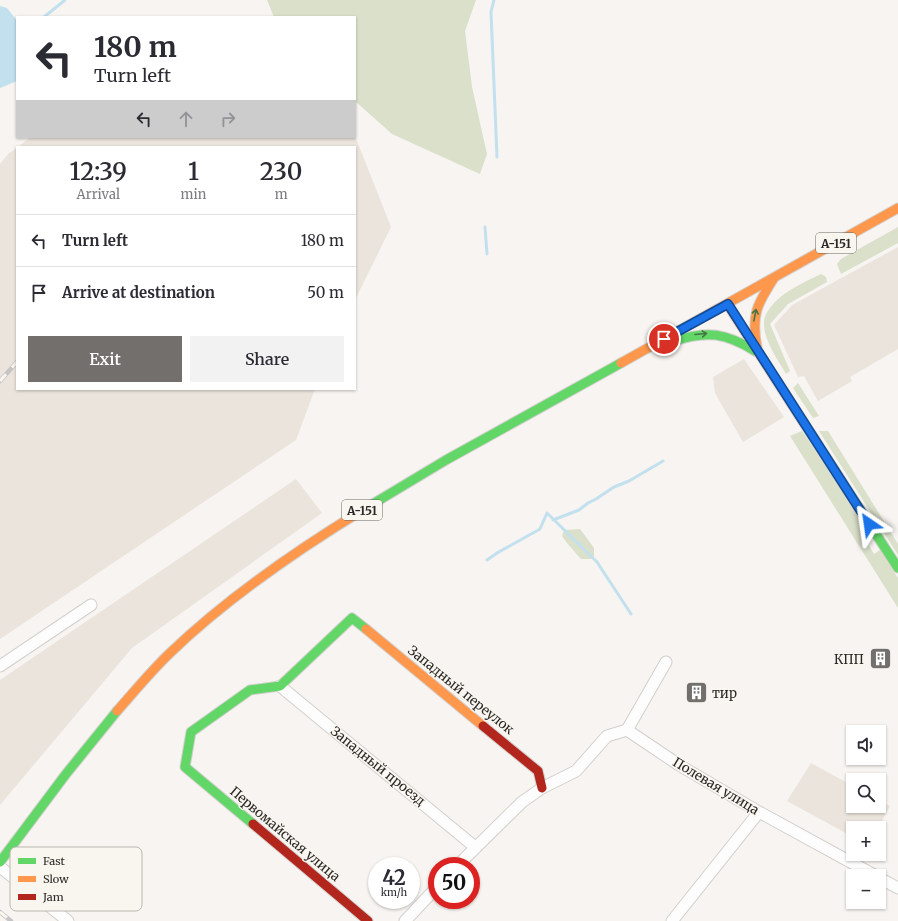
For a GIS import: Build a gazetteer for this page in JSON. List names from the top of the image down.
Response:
{
  "streets": {
    "main road": ["А-151", "Западный переулок", "Первомайская улица"],
    "street": ["Западный проезд", "Полевая улица"]
  },
  "crossings": [
    ["Западный переулок", "Западный проезд"],
    ["Западный переулок", "Первомайская улица"],
    ["Западный проезд", "Первомайская улица"]
  ],
  "places": {
    "building": ["КПП", "тир"]
  },
  "legend": ["Fast", "Slow", "Jam"],
  "page": {
    "turn": ["180 m", "Turn left"],
    "eta": [
      "12:39",
      "Arrival",
      "1",
      "min",
      "230",
      "m"
    ],
    "list": [
      {
        "name": "Turn left",
        "value": "180 m"
      },
      {
        "name": "Arrive at destination",
        "value": "50 m"
      }
    ],
    "buttons": ["Exit", "Share"],
    "map_buttons": ["+", "−"],
    "speed": "42 km/h",
    "limit": "50"
  }
}
